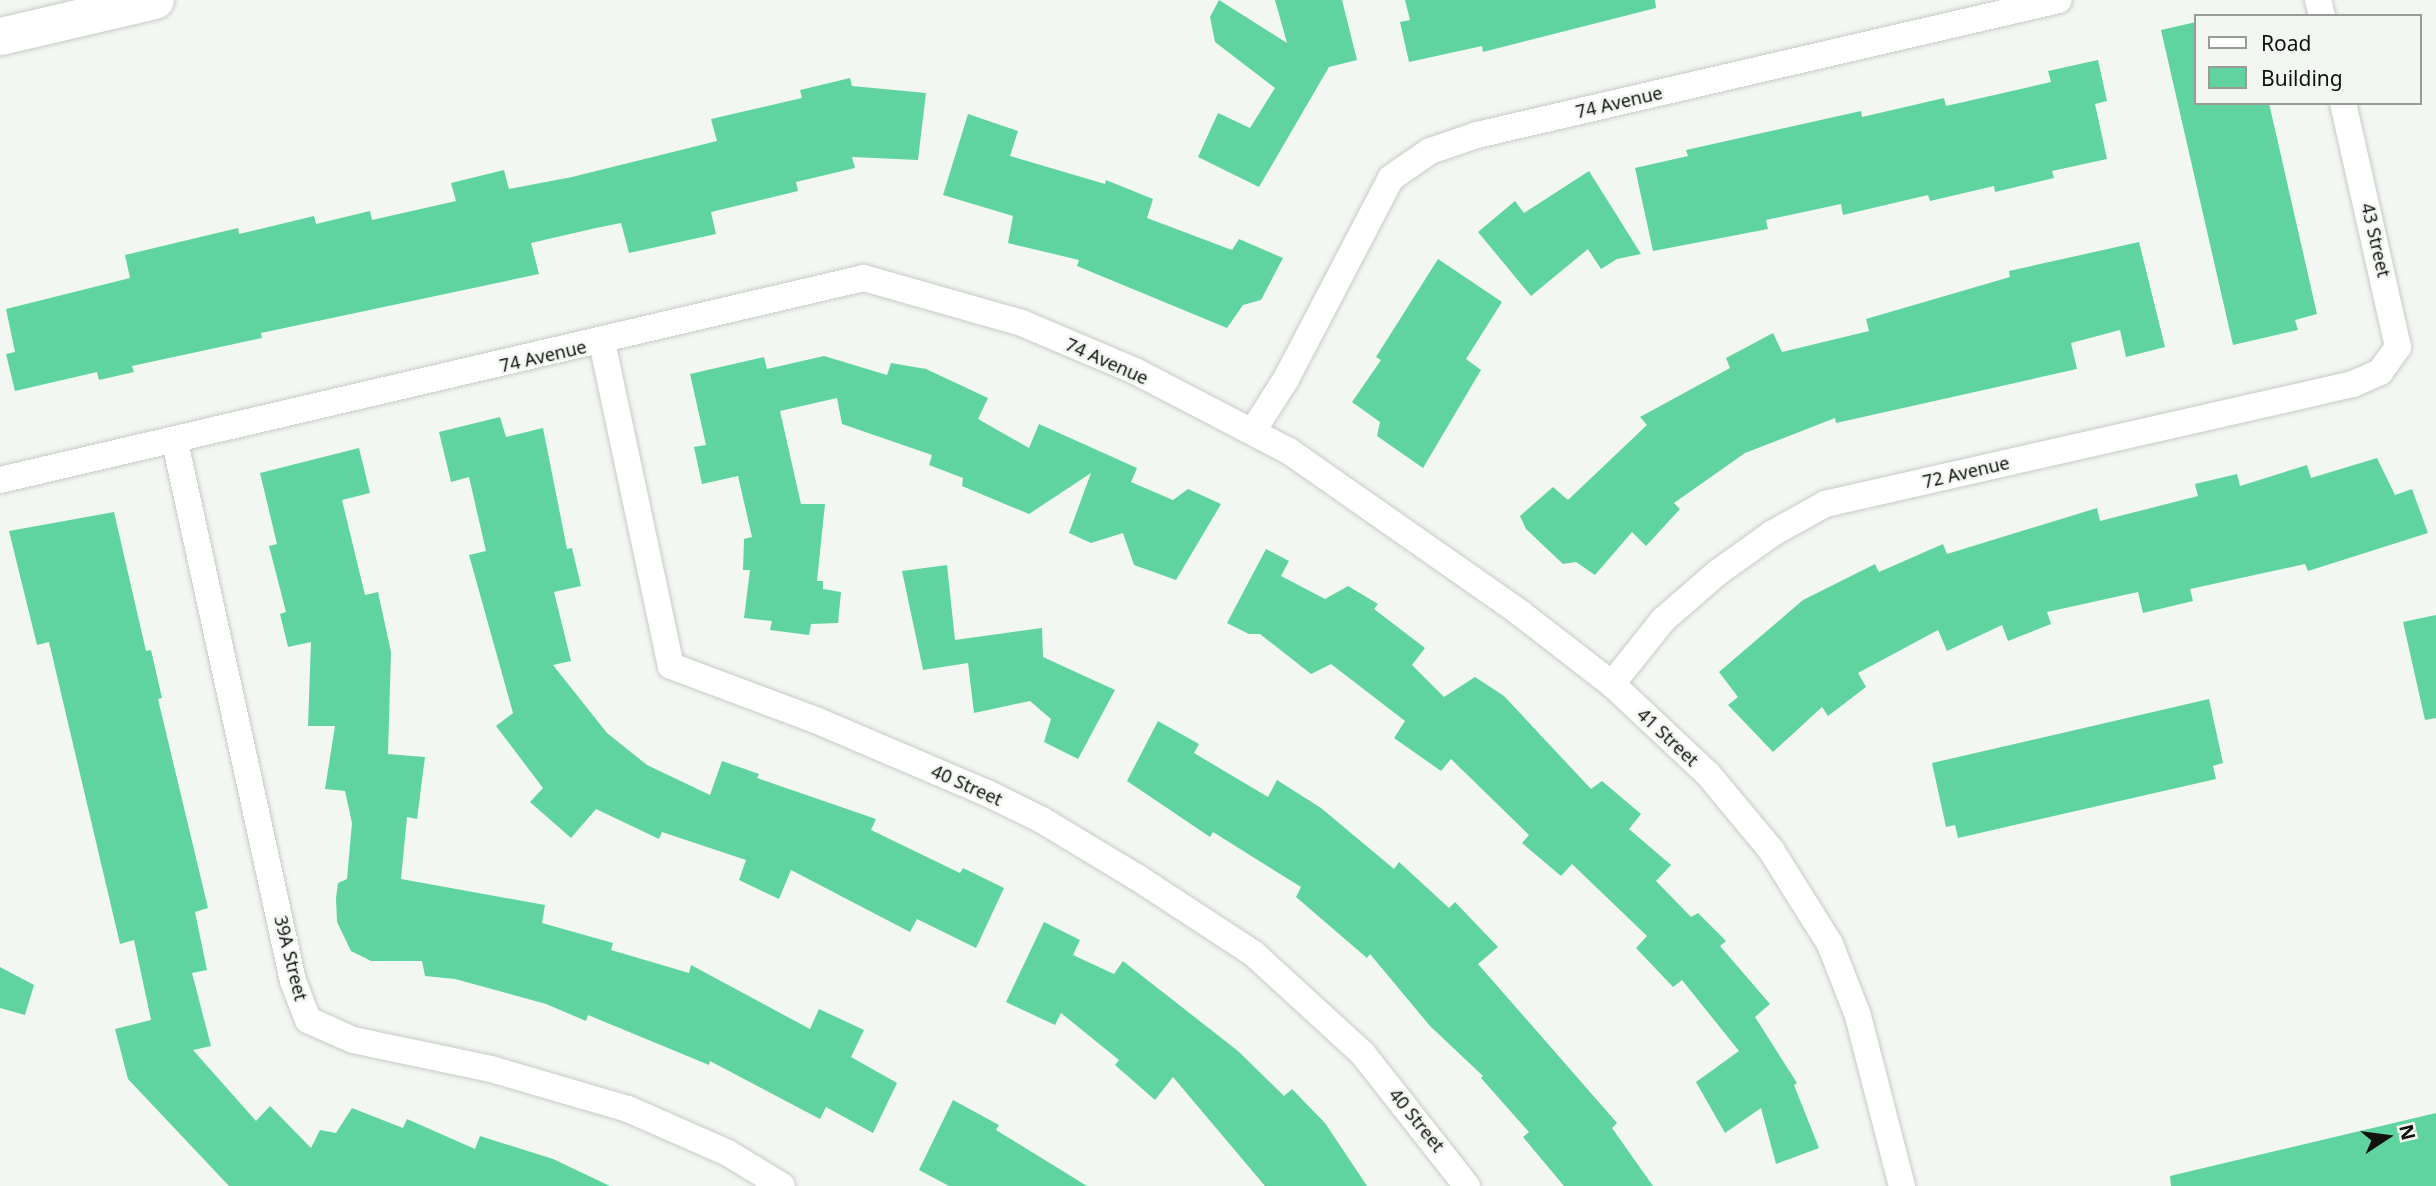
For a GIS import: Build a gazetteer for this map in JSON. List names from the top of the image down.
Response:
{
  "streets": {
    "street": [
      "74 Avenue",
      "43 Street",
      "72 Avenue",
      "41 Street",
      "40 Street",
      "39A Street"
    ]
  },
  "crossings": [
    ["74 Avenue", "41 Street"],
    ["74 Avenue", "40 Street"],
    ["74 Avenue", "39A Street"],
    ["43 Street", "72 Avenue"],
    ["72 Avenue", "41 Street"]
  ],
  "legend": ["Road", "Building"],
  "north": "right"
}
